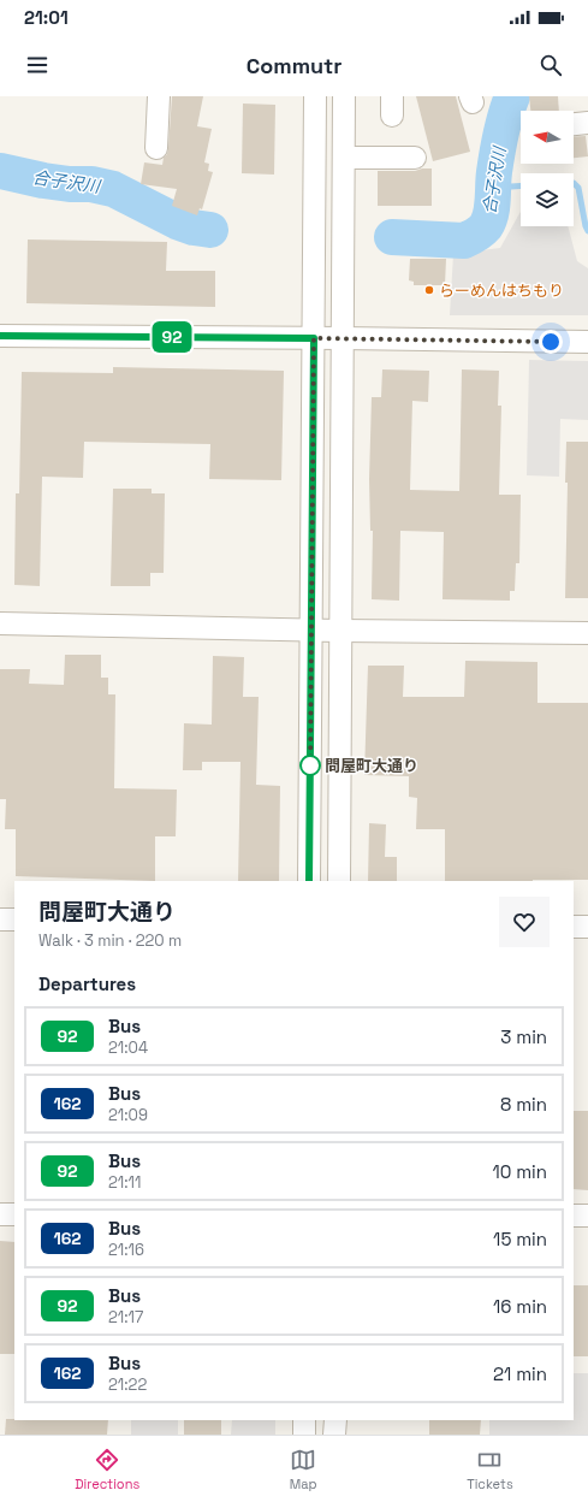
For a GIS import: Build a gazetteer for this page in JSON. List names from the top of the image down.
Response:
{
  "water": ["合子沢川"],
  "places": ["らーめんはちもり", "問屋町大通り"],
  "lines": ["bus line 92"],
  "north": "left",
  "page": {
    "status": "21:01",
    "header": "Commutr",
    "on_map": "92",
    "heading": [
      ["問屋町大通り", "Walk · 3 min · 220 m"],
      "Departures"
    ],
    "list": [
      {
        "mark": "92",
        "name": "Bus",
        "note": "21:04",
        "value": "3 min"
      },
      {
        "mark": "162",
        "name": "Bus",
        "note": "21:09",
        "value": "8 min"
      },
      {
        "mark": "92",
        "name": "Bus",
        "note": "21:11",
        "value": "10 min"
      },
      {
        "mark": "162",
        "name": "Bus",
        "note": "21:16",
        "value": "15 min"
      },
      {
        "mark": "92",
        "name": "Bus",
        "note": "21:17",
        "value": "16 min"
      },
      {
        "mark": "162",
        "name": "Bus",
        "note": "21:22",
        "value": "21 min"
      }
    ],
    "tabs": ["Directions", "Map", "Tickets"]
  }
}
